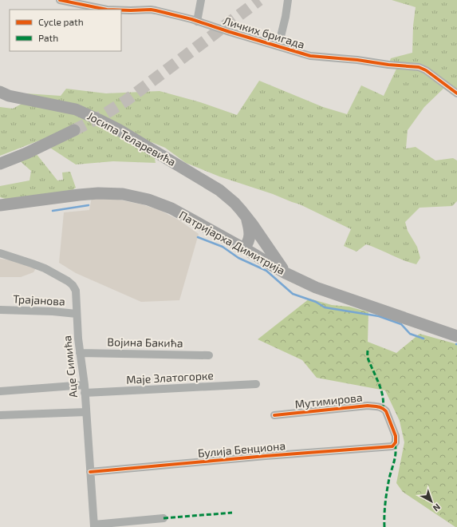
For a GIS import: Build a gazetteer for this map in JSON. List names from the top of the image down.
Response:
{
  "streets": {
    "main road": ["Јосипа Теларевића", "Патријарха Димитрија"],
    "street": [
      "Личких бригада",
      "Трајанова",
      "Војина Бакића",
      "Аце Симића",
      "Маје Златогорке",
      "Мутимирова",
      "Булија Бенциона"
    ]
  },
  "crossings": [
    ["Јосипа Теларевића", "Патријарха Димитрија"],
    ["Трајанова", "Аце Симића"],
    ["Војина Бакића", "Аце Симића"],
    ["Аце Симића", "Маје Златогорке"],
    ["Аце Симића", "Булија Бенциона"],
    ["Мутимирова", "Булија Бенциона"]
  ],
  "legend": ["Cycle path", "Path"],
  "north": "bottom right"
}
